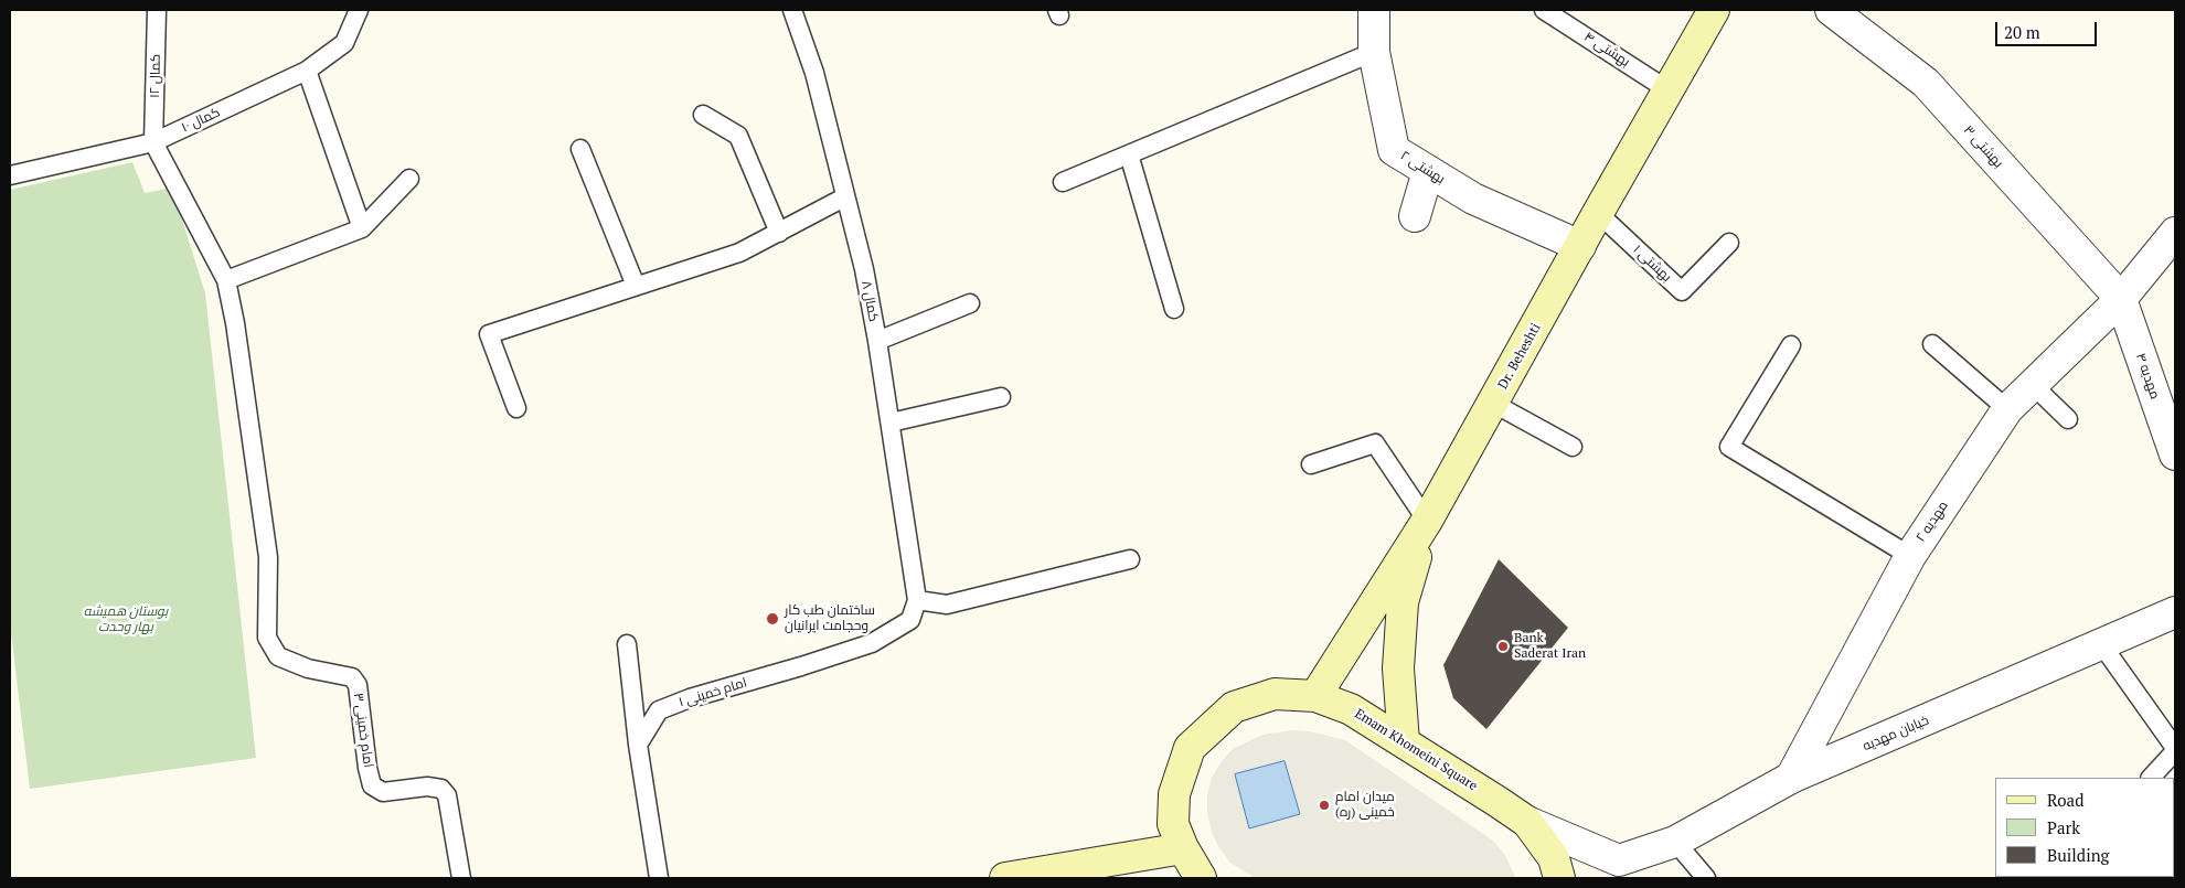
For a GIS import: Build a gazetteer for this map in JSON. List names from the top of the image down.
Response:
{
  "streets": {
    "main road": ["Dr. Beheshti", "Emam Khomeini Square"],
    "street": [
      "بهشتی ۳",
      "بهشتی ۲",
      "مهدیه ۴",
      "مهدیه ۲",
      "خیابان مهدیه"
    ],
    "lane": [
      "بهشتی ۴",
      "کمال ۱۲",
      "کمال ۱۰",
      "بهشتی ۱",
      "کمال ۸",
      "امام خمینی ۱",
      "امام خمینی ۳"
    ]
  },
  "crossings": [
    ["بهشتی ۴", "Dr. Beheshti"],
    ["کمال ۱۲", "کمال ۱۰"],
    ["بهشتی ۳", "مهدیه ۴"],
    ["بهشتی ۳", "مهدیه ۲"],
    ["بهشتی ۲", "Dr. Beheshti"],
    ["بهشتی ۱", "Dr. Beheshti"],
    ["کمال ۸", "امام خمینی ۱"],
    ["Dr. Beheshti", "Emam Khomeini Square"],
    ["مهدیه ۴", "مهدیه ۲"],
    ["مهدیه ۲", "خیابان مهدیه"]
  ],
  "parks": ["بوستان همیشه بهار وحدت"],
  "places": ["ساختمان طب کار و‌حجامت ایرانیان", "Bank Saderat Iran", "میدان امام خمینی (ره)"],
  "legend": ["Road", "Park", "Building"],
  "scale_bar": "20 m"
}
